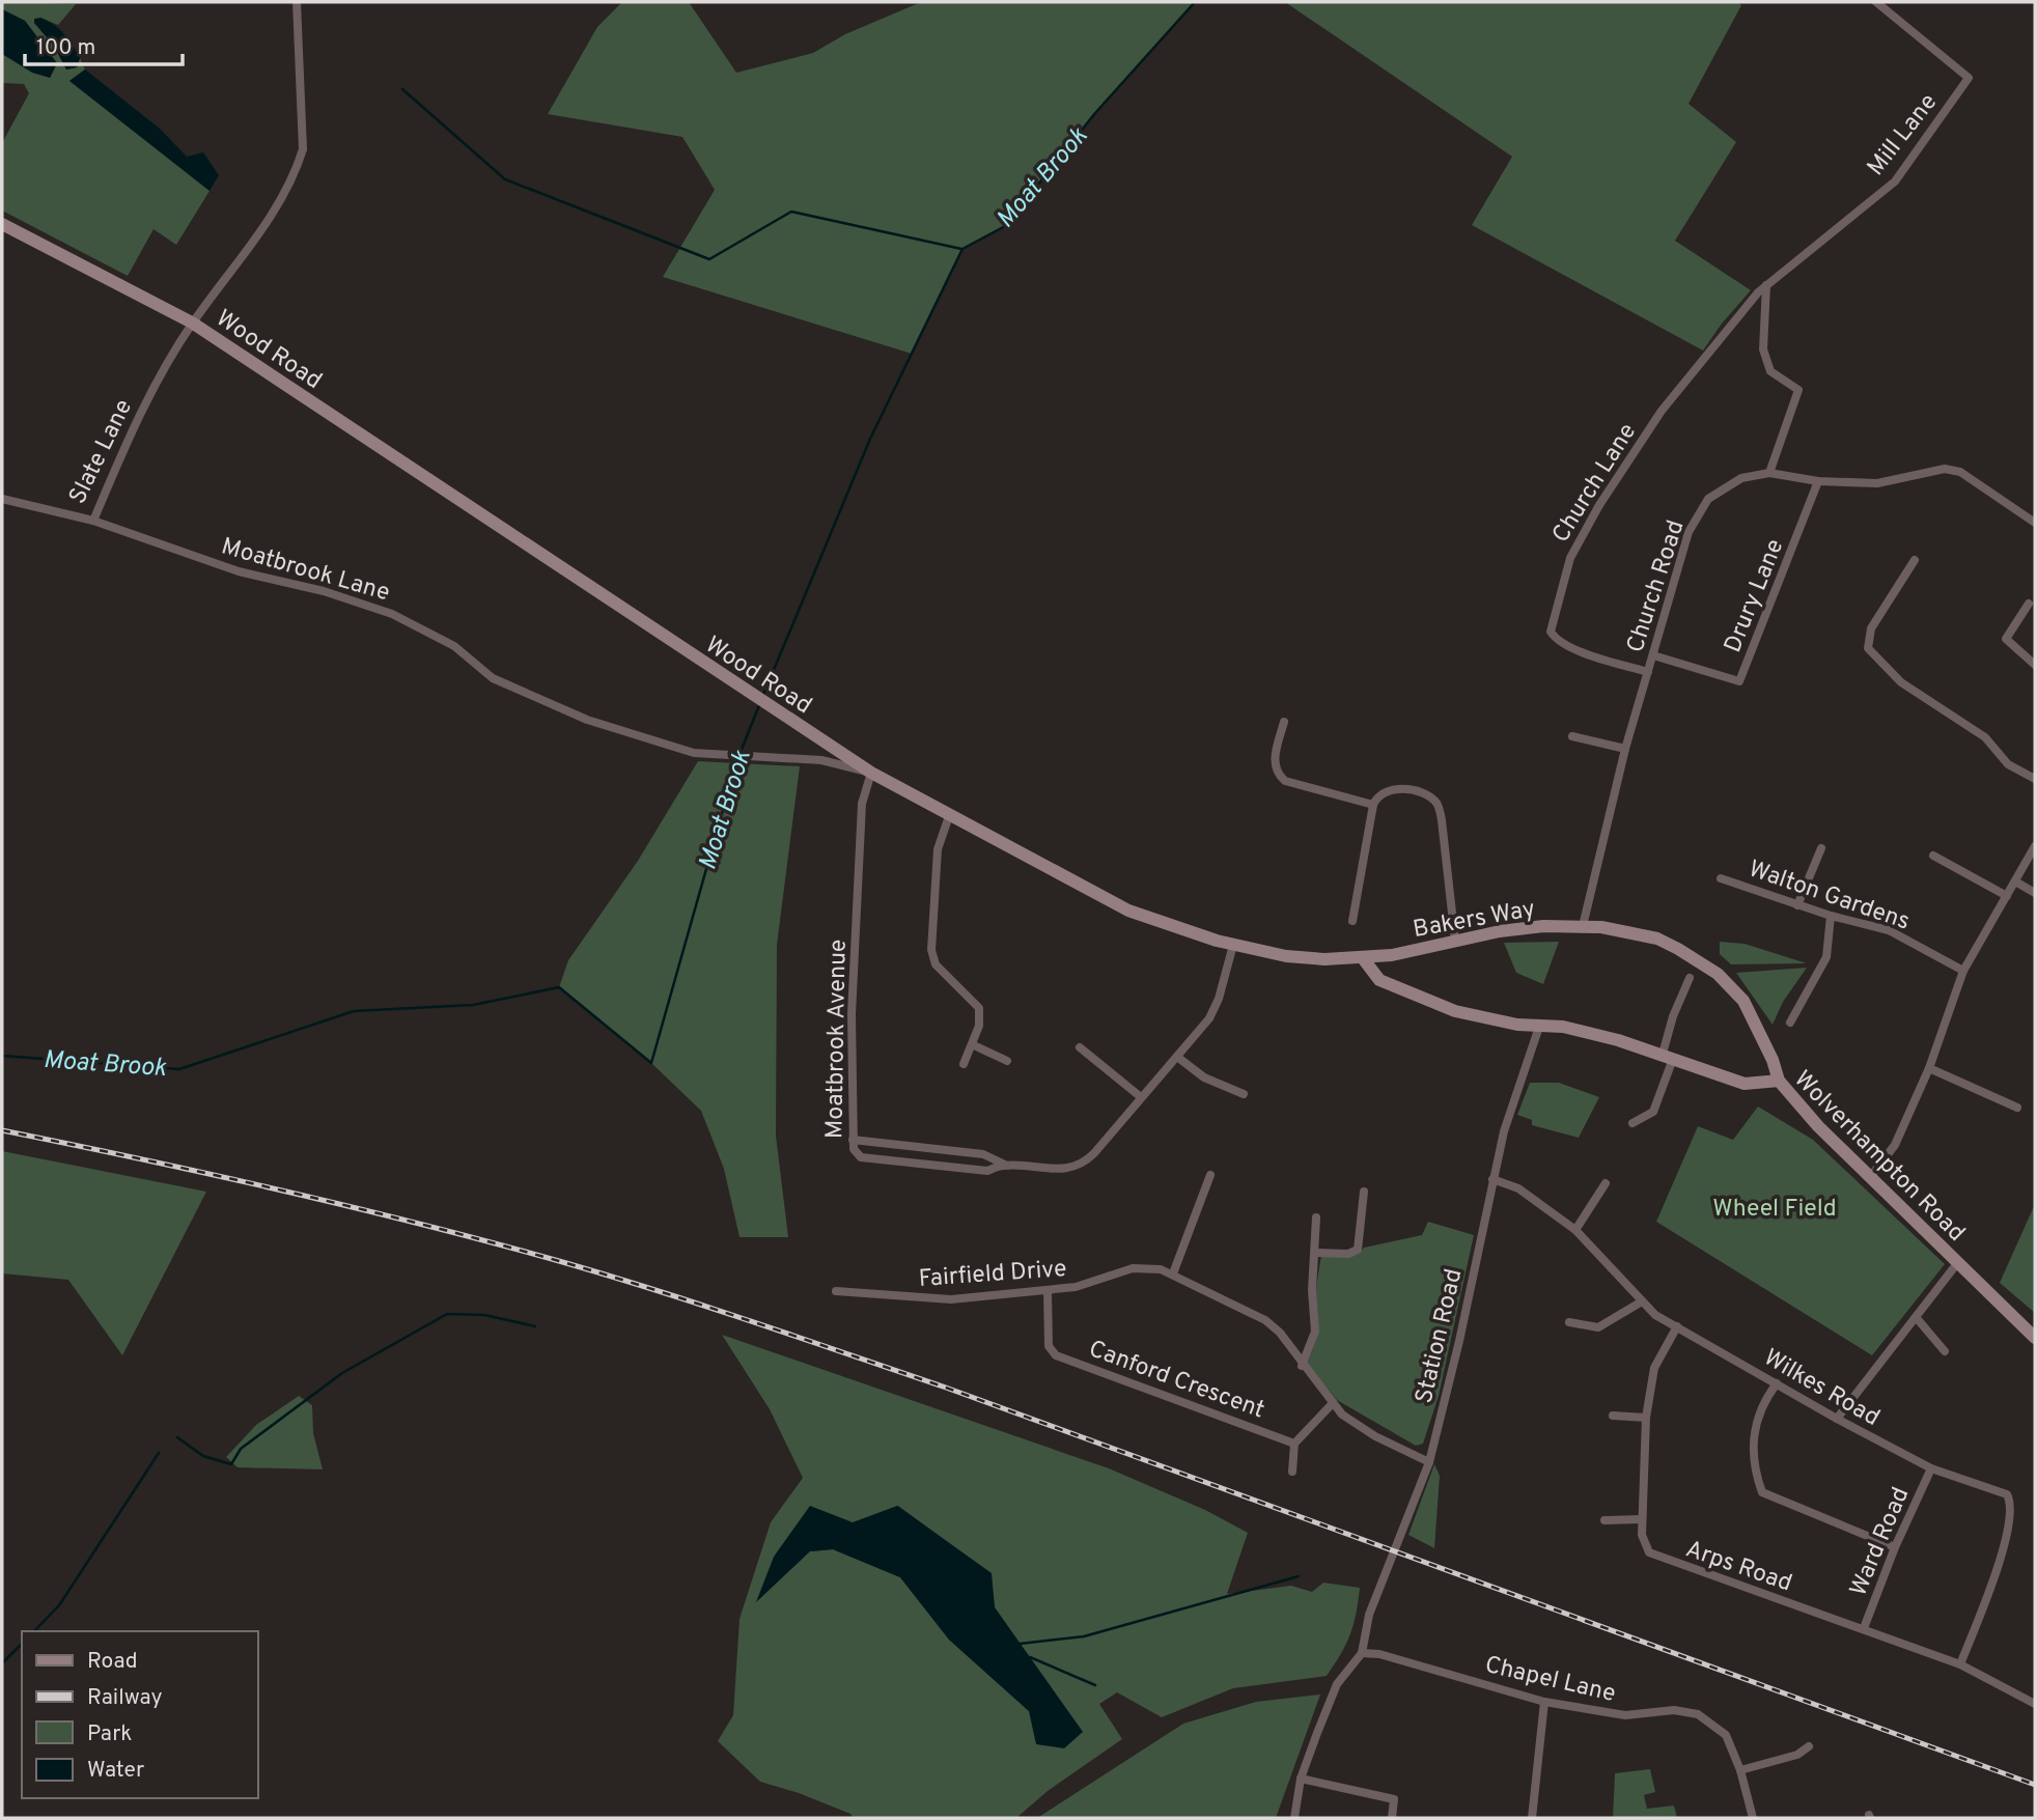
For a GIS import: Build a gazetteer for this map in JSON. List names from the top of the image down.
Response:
{
  "streets": {
    "street": [
      "Mill Lane",
      "Wood Road",
      "Slate Lane",
      "Church Lane",
      "Moatbrook Lane",
      "Church Road",
      "Drury Lane",
      "Walton Gardens",
      "Bakers Way",
      "Moatbrook Avenue",
      "Wolverhampton Road",
      "Fairfield Drive",
      "Station Road",
      "Canford Crescent",
      "Wilkes Road",
      "Ward Road",
      "Arps Road",
      "Chapel Lane"
    ]
  },
  "crossings": [
    ["Mill Lane", "Church Lane"],
    ["Wood Road", "Slate Lane"],
    ["Wood Road", "Moatbrook Lane"],
    ["Wood Road", "Bakers Way"],
    ["Wood Road", "Moatbrook Avenue"],
    ["Slate Lane", "Moatbrook Lane"],
    ["Church Lane", "Church Road"],
    ["Moatbrook Lane", "Moatbrook Avenue"],
    ["Church Road", "Drury Lane"],
    ["Church Road", "Bakers Way"],
    ["Bakers Way", "Wolverhampton Road"],
    ["Wolverhampton Road", "Station Road"],
    ["Fairfield Drive", "Station Road"],
    ["Fairfield Drive", "Canford Crescent"],
    ["Station Road", "Wilkes Road"],
    ["Station Road", "Chapel Lane"],
    ["Wilkes Road", "Ward Road"],
    ["Wilkes Road", "Arps Road"],
    ["Ward Road", "Arps Road"]
  ],
  "water": ["Moat Brook"],
  "parks": ["Wheel Field"],
  "legend": [
    "Road",
    "Railway",
    "Park",
    "Water"
  ],
  "scale_bar": "100 m"
}
